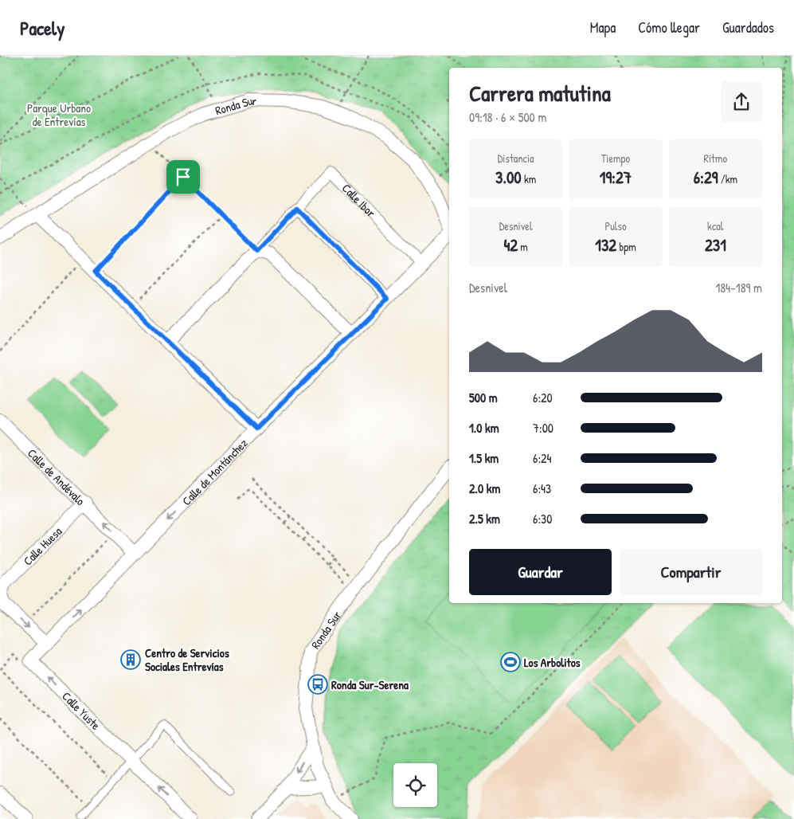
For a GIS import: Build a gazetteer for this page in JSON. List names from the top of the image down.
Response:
{
  "streets": {
    "street": [
      "Ronda Sur",
      "Calle Ibor",
      "Calle de Montánchez",
      "Calle de Andévalo",
      "Calle Huesa",
      "Calle Yuste"
    ]
  },
  "crossings": [
    ["Calle Ibor", "Calle de Montánchez"],
    ["Calle de Montánchez", "Calle de Andévalo"],
    ["Calle de Montánchez", "Calle Huesa"],
    ["Calle de Montánchez", "Calle Yuste"],
    ["Calle de Andévalo", "Calle Huesa"]
  ],
  "one_way": ["Calle Huesa", "Calle Yuste"],
  "parks": ["Parque Urbano de Entrevías"],
  "places": {
    "building": ["Centro de Servicios Sociales Entrevías"],
    "sports": ["Los Arbolitos"],
    "bus stop": ["Ronda Sur-Serena"]
  },
  "page": {
    "header": "Pacely",
    "nav": ["Mapa", "Cómo llegar", "Guardados"],
    "heading": ["Carrera matutina", "09:18 · 6 × 500 m"],
    "stats": [
      ["Distancia", "3.00 km"],
      ["Tiempo", "19:27"],
      ["Ritmo", "6:29 /km"],
      ["Desnivel", "42 m"],
      ["Pulso", "132 bpm"],
      ["kcal", "231"]
    ],
    "chart": ["Desnivel", "184–189 m"],
    "list": [
      {
        "name": "500 m",
        "note": "6:20"
      },
      {
        "name": "1.0 km",
        "note": "7:00"
      },
      {
        "name": "1.5 km",
        "note": "6:24"
      },
      {
        "name": "2.0 km",
        "note": "6:43"
      },
      {
        "name": "2.5 km",
        "note": "6:30"
      }
    ],
    "buttons": ["Guardar", "Compartir"]
  }
}
